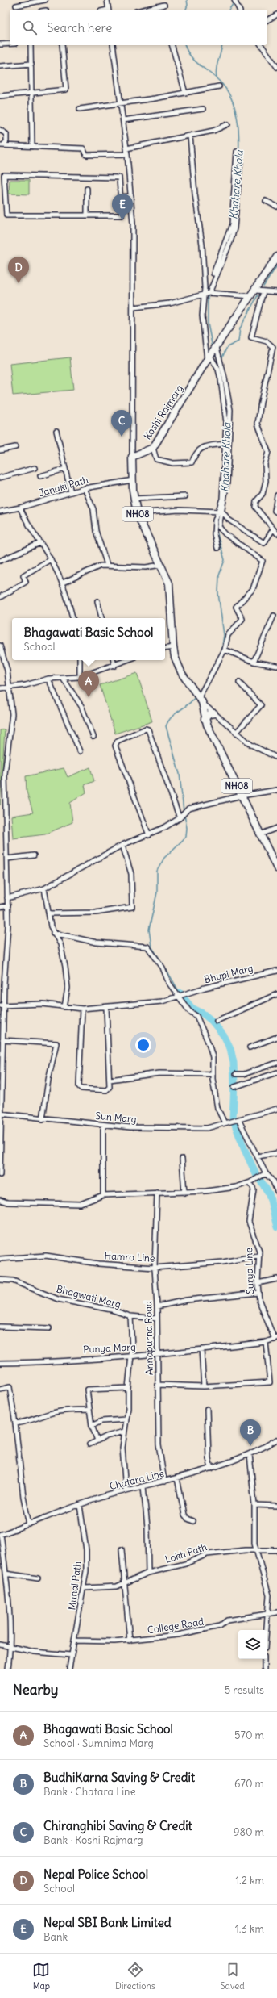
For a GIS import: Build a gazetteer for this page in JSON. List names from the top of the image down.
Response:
{
  "streets": {
    "main road": ["Koshi Rajmarg", "NH08"],
    "street": [
      "Janaki Path",
      "Bhupi Marg",
      "Sun Marg",
      "Hamro Line",
      "Surya Line",
      "Bhagwati Marg",
      "Annapurna Road",
      "Punya Marg",
      "Chatara Line",
      "Lokh Path",
      "Munal Path",
      "College Road"
    ]
  },
  "crossings": [
    ["Koshi Rajmarg", "NH08"],
    ["Janaki Path", "NH08"],
    ["Hamro Line", "Surya Line"],
    ["Hamro Line", "Annapurna Road"],
    ["Surya Line", "Punya Marg"],
    ["Bhagwati Marg", "Annapurna Road"],
    ["Annapurna Road", "Punya Marg"],
    ["Annapurna Road", "Chatara Line"],
    ["Chatara Line", "Munal Path"],
    ["Lokh Path", "Munal Path"],
    ["Munal Path", "College Road"]
  ],
  "water": ["Khahare Khola"],
  "page": {
    "search": "Search here",
    "pins": [
      "E",
      "D",
      "C",
      "A",
      "B"
    ],
    "popup": ["Bhagawati Basic School", "School"],
    "heading": ["Nearby", "5 results"],
    "list": [
      {
        "mark": "A",
        "name": "Bhagawati Basic School",
        "note": "School · Sumnima Marg",
        "value": "570 m"
      },
      {
        "mark": "B",
        "name": "BudhiKarna Saving & Credit",
        "note": "Bank · Chatara Line",
        "value": "670 m"
      },
      {
        "mark": "C",
        "name": "Chiranghibi Saving & Credit",
        "note": "Bank · Koshi Rajmarg",
        "value": "980 m"
      },
      {
        "mark": "D",
        "name": "Nepal Police School",
        "note": "School",
        "value": "1.2 km"
      },
      {
        "mark": "E",
        "name": "Nepal SBI Bank Limited",
        "note": "Bank",
        "value": "1.3 km"
      }
    ],
    "nav": ["Map", "Directions", "Saved"]
  }
}
